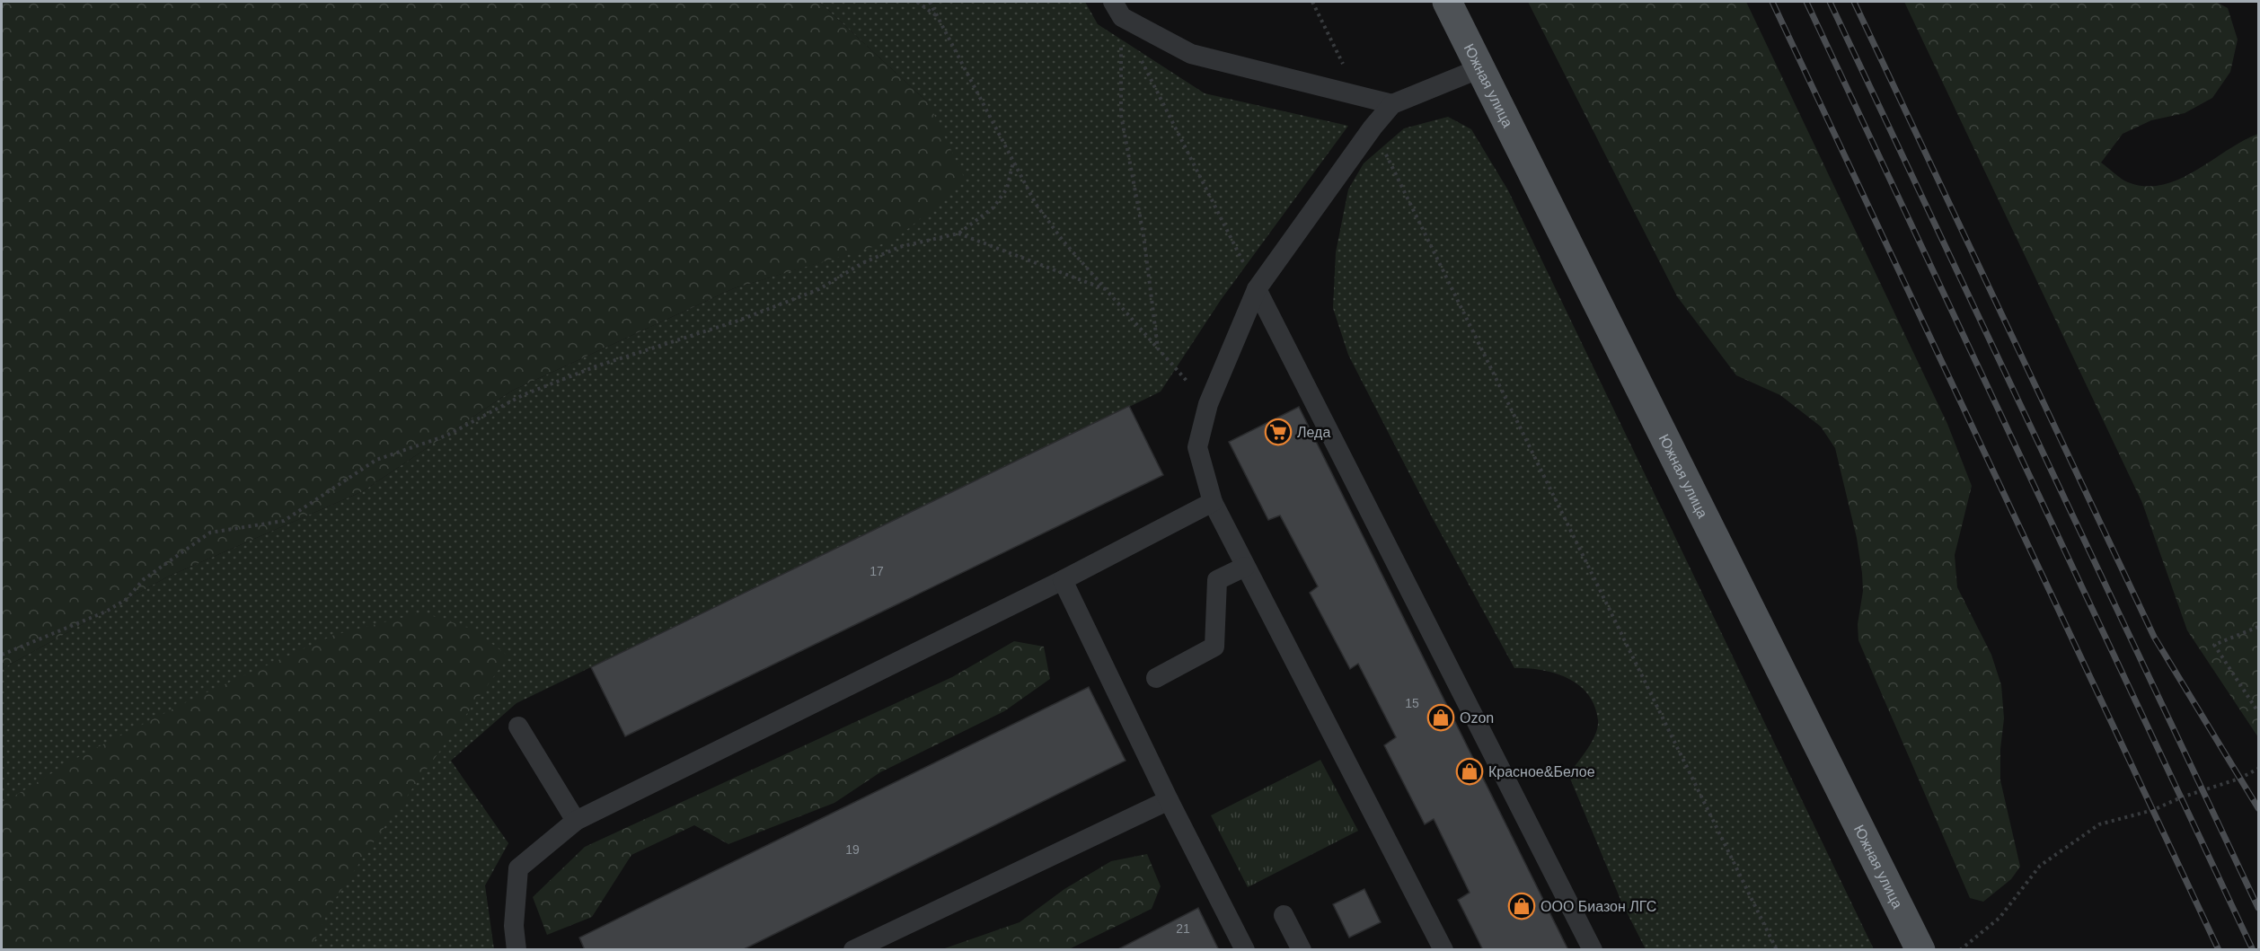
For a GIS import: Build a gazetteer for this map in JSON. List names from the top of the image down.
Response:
{
  "streets": {
    "main road": ["Южная улица"]
  },
  "places": {
    "supermarket": ["Леда"],
    "shop": ["Ozon", "Красное&Белое", "ООО Биазон ЛГС"]
  },
  "house_numbers": [
    "17",
    "15",
    "19",
    "21"
  ]
}
